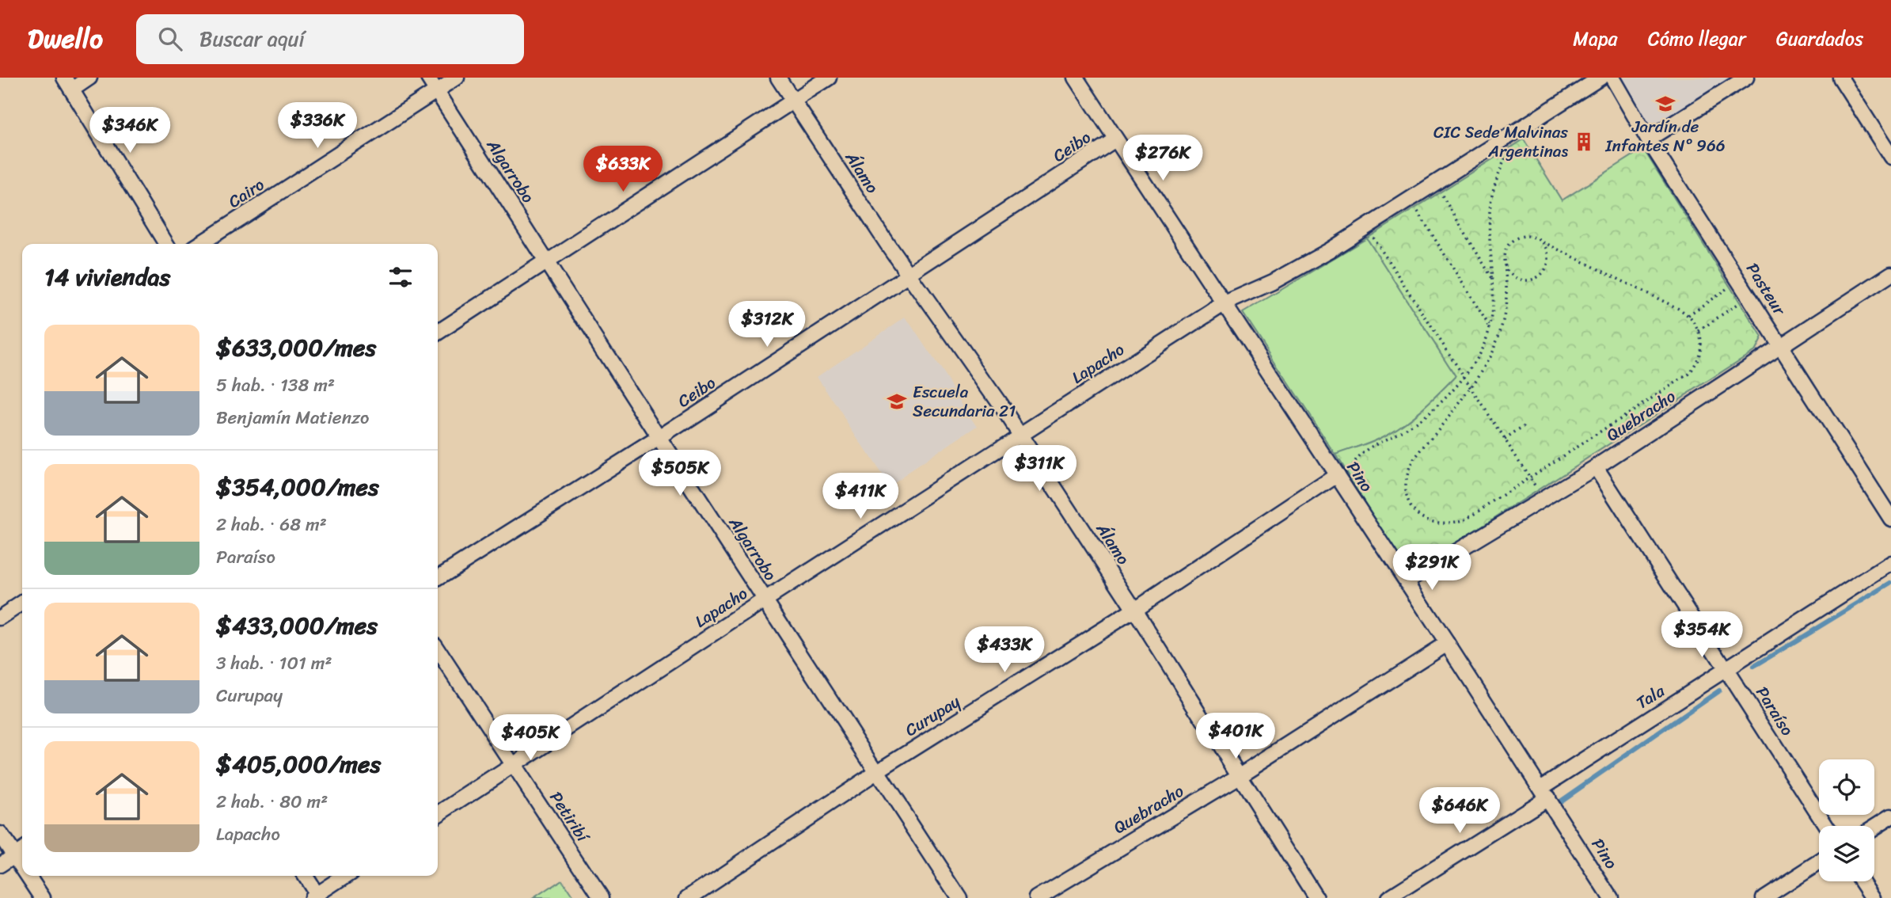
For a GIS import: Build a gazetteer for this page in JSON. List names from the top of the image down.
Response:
{
  "streets": {
    "street": [
      "Ceibo",
      "Algarrobo",
      "Álamo",
      "Cairo",
      "Pasteur",
      "Lapacho",
      "Quebracho",
      "Pino",
      "Tala",
      "Paraíso",
      "Curupay",
      "Petiribí"
    ]
  },
  "crossings": [
    ["Ceibo", "Algarrobo"],
    ["Ceibo", "Álamo"],
    ["Ceibo", "Pino"],
    ["Algarrobo", "Cairo"],
    ["Algarrobo", "Lapacho"],
    ["Algarrobo", "Curupay"],
    ["Álamo", "Lapacho"],
    ["Álamo", "Quebracho"],
    ["Álamo", "Curupay"],
    ["Pasteur", "Quebracho"],
    ["Lapacho", "Pino"],
    ["Lapacho", "Petiribí"],
    ["Quebracho", "Pino"],
    ["Quebracho", "Paraíso"],
    ["Pino", "Tala"],
    ["Pino", "Curupay"],
    ["Tala", "Paraíso"]
  ],
  "places": {
    "school or university": ["Jardín de Infantes N° 966", "Escuela Secundaria 21"],
    "building": ["CIC Sede Malvinas Argentinas"]
  },
  "page": {
    "header": "Dwello",
    "search": "Buscar aquí",
    "nav": ["Mapa", "Cómo llegar", "Guardados"],
    "price": [
      "$336K",
      "$346K",
      "$276K",
      "$633K",
      "$312K",
      "$311K",
      "$505K",
      "$411K",
      "$291K",
      "$354K",
      "$433K",
      "$401K",
      "$405K",
      "$646K"
    ],
    "heading": "14 viviendas",
    "list": [
      {
        "name": "$633,000/mes",
        "note": "5 hab. · 138 m² · Benjamín Matienzo"
      },
      {
        "name": "$354,000/mes",
        "note": "2 hab. · 68 m² · Paraíso"
      },
      {
        "name": "$433,000/mes",
        "note": "3 hab. · 101 m² · Curupay"
      },
      {
        "name": "$405,000/mes",
        "note": "2 hab. · 80 m² · Lapacho"
      }
    ]
  }
}
